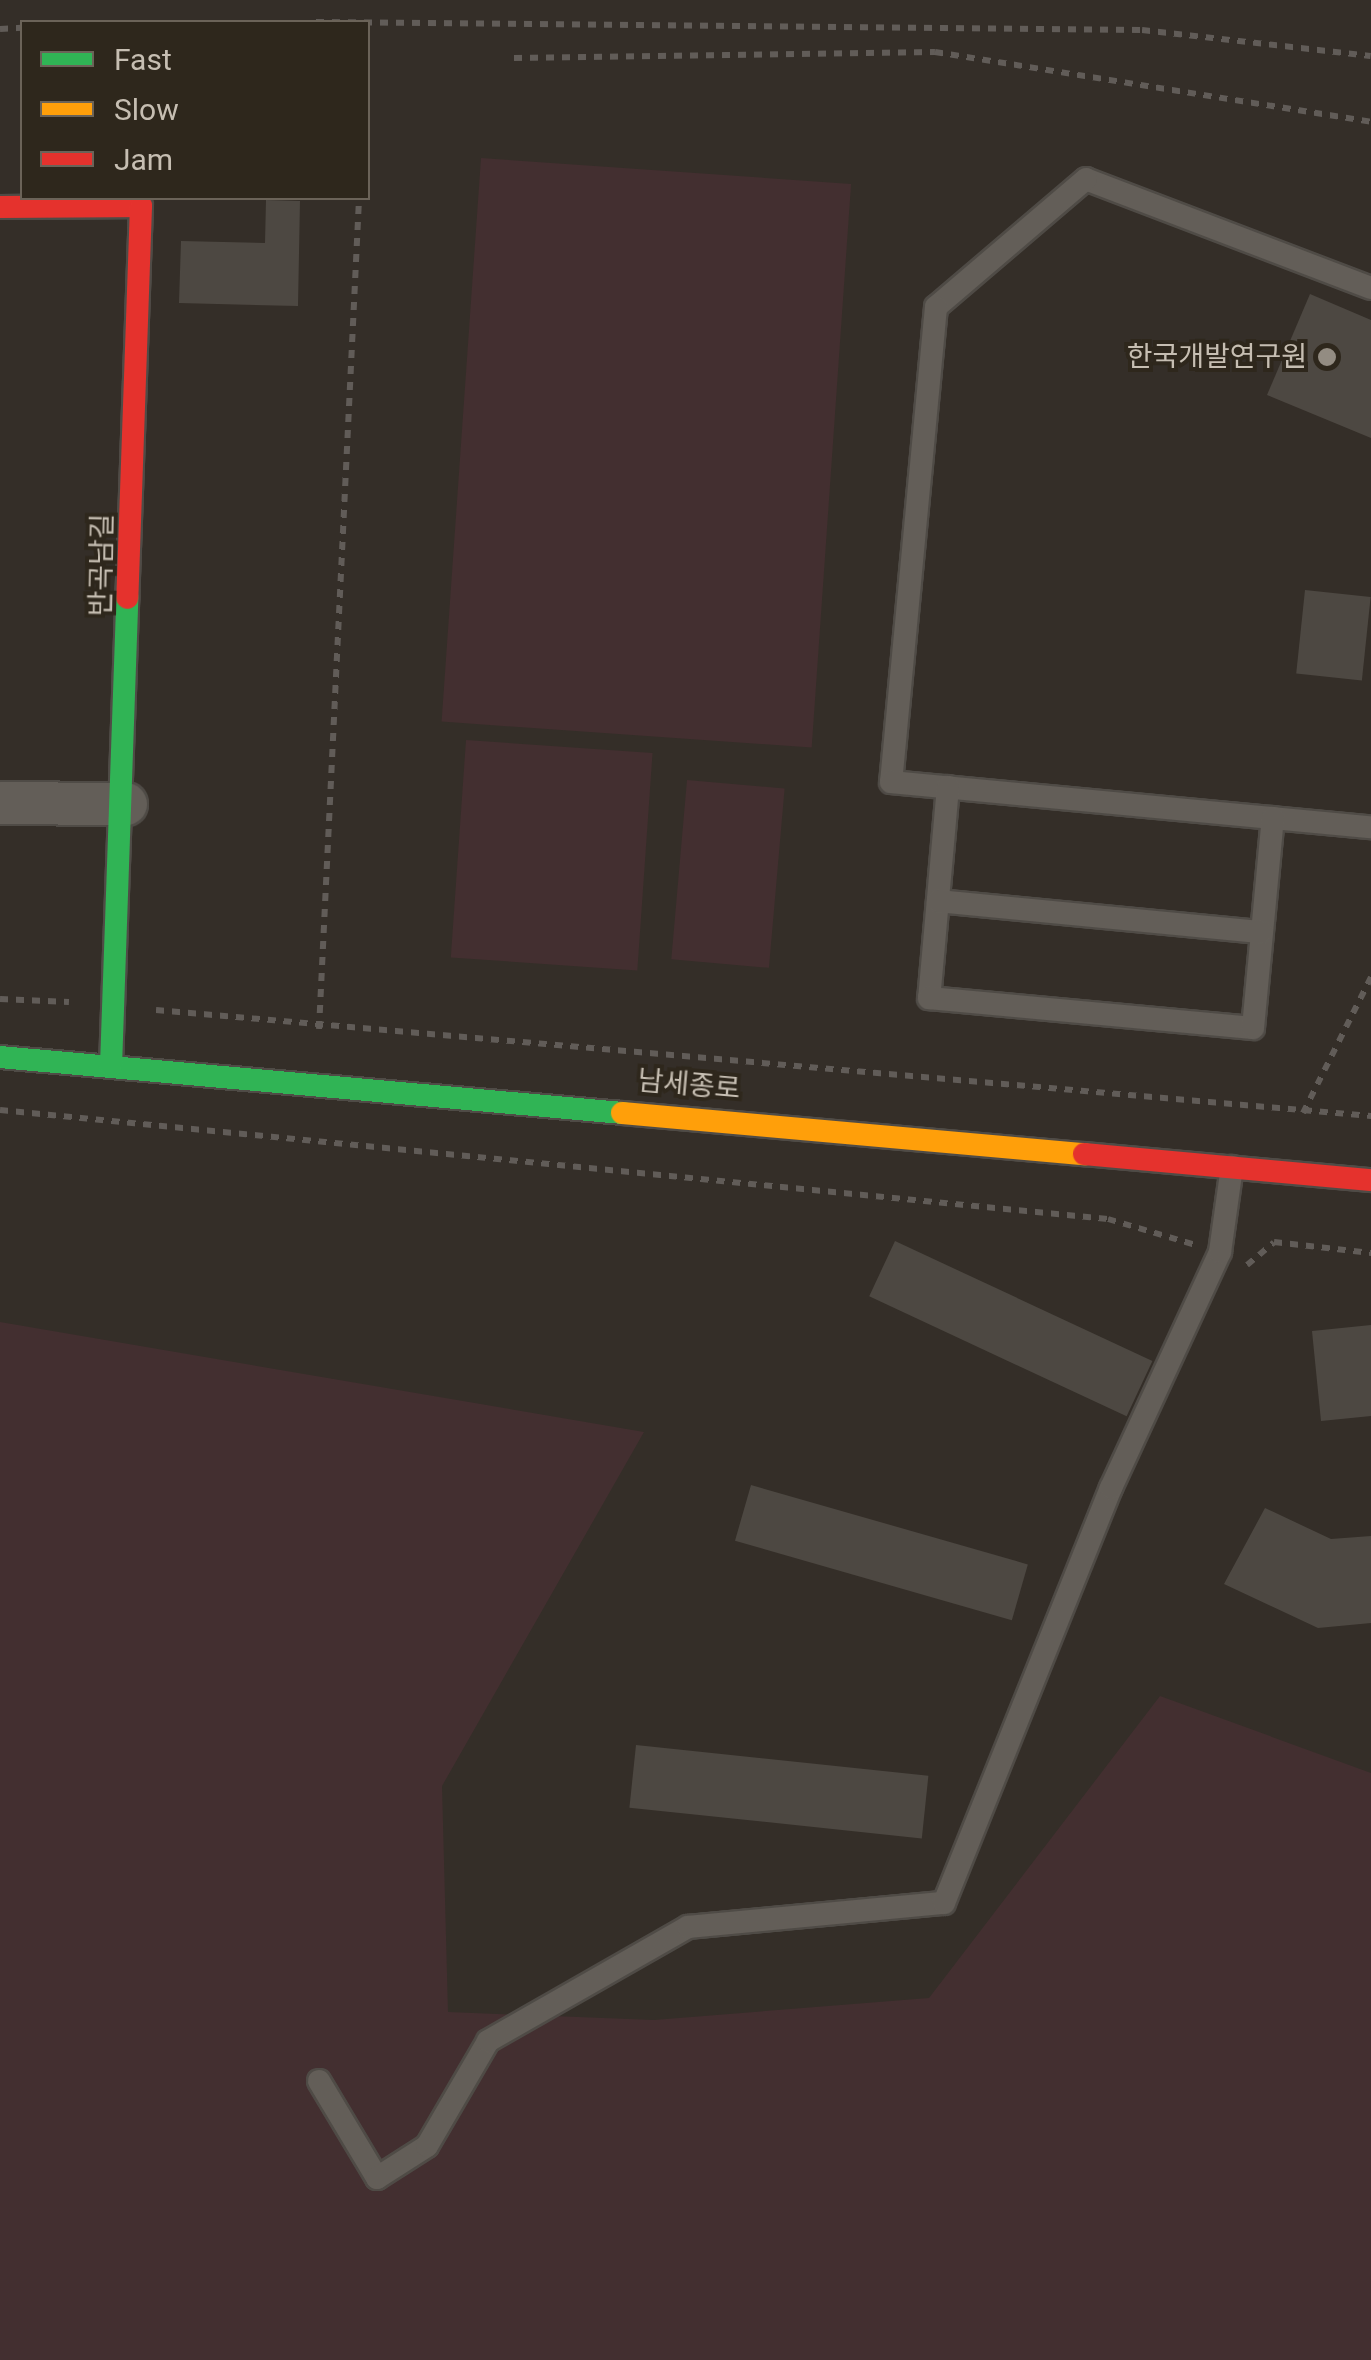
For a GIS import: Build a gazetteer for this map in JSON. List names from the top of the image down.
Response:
{
  "streets": {
    "street": ["반곡남길", "남세종로"]
  },
  "crossings": [
    ["반곡남길", "남세종로"]
  ],
  "places": ["한국개발연구원"],
  "legend": ["Fast", "Slow", "Jam"]
}
